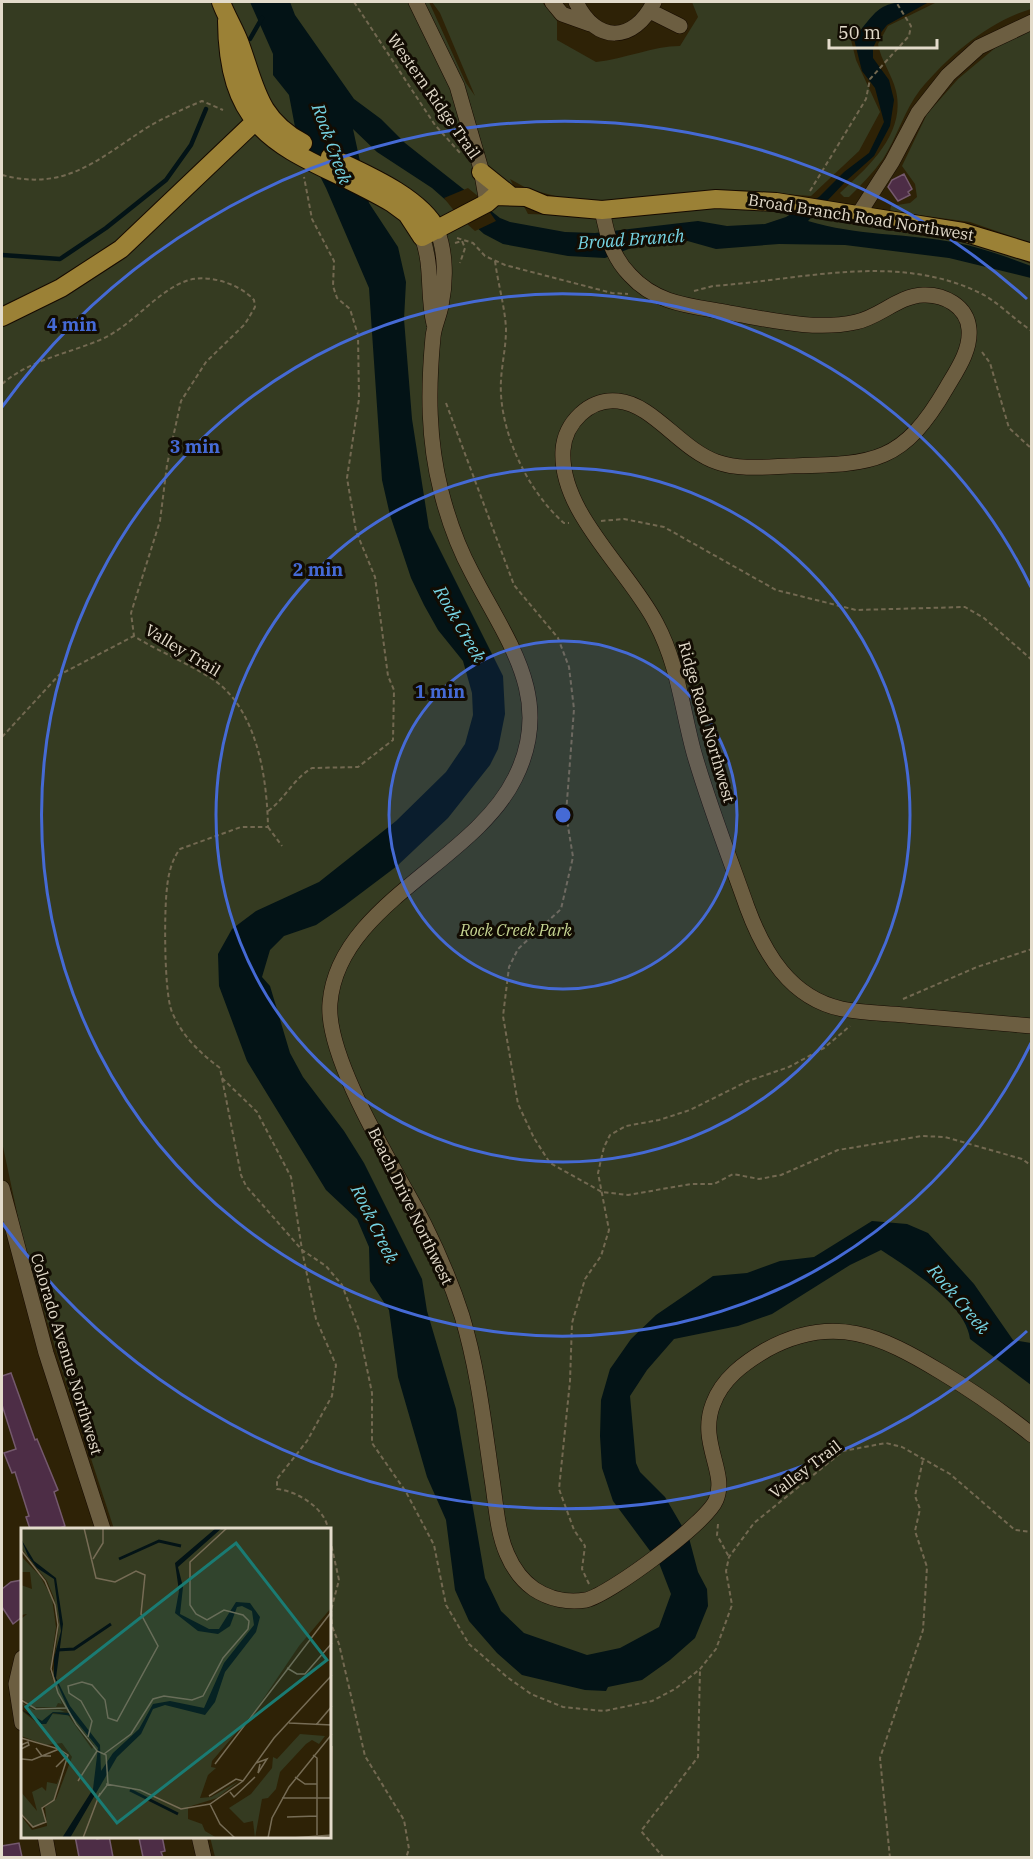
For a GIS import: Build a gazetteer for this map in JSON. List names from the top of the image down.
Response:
{
  "streets": {
    "main road": ["Broad Branch Road Northwest", "Beach Drive Northwest"],
    "street": ["Ridge Road Northwest", "Colorado Avenue Northwest"],
    "path": ["Western Ridge Trail", "Valley Trail"]
  },
  "crossings": [
    ["Broad Branch Road Northwest", "Beach Drive Northwest"],
    ["Valley Trail", "Beach Drive Northwest"]
  ],
  "water": ["Rock Creek", "Broad Branch"],
  "parks": ["Rock Creek Park"],
  "scale_bar": "50 m",
  "rings": [
    "4 min",
    "3 min",
    "2 min",
    "1 min"
  ]
}
